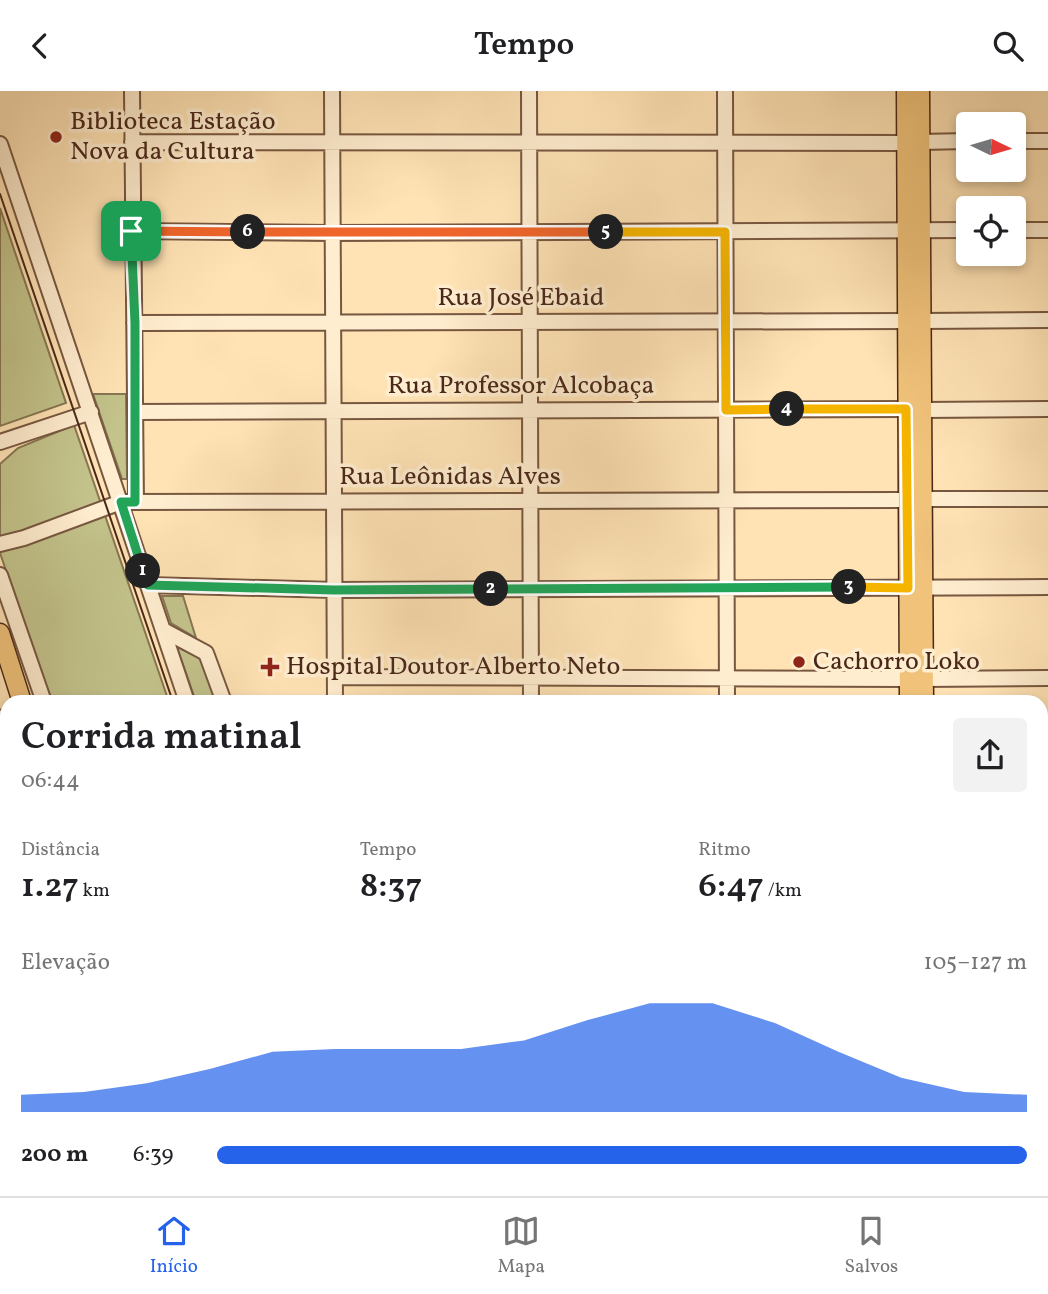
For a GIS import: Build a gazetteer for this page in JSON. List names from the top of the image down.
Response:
{
  "streets": {
    "street": ["Rua José Ebaid", "Rua Professor Alcobaça", "Rua Leônidas Alves"]
  },
  "places": {
    "other": ["Biblioteca Estação Nova da Cultura", "Cachorro Loko"],
    "health": ["Hospital Doutor Alberto Neto"]
  },
  "north": "right",
  "page": {
    "header": "Tempo",
    "pins": [
      "5",
      "6",
      "4",
      "1",
      "3",
      "2"
    ],
    "heading": ["Corrida matinal", "06:44"],
    "stats": [
      ["Distância", "1.27 km"],
      ["Tempo", "8:37"],
      ["Ritmo", "6:47 /km"]
    ],
    "chart": ["Elevação", "105–127 m"],
    "list": [
      {
        "name": "200 m",
        "note": "6:39"
      }
    ],
    "tabs": ["Início", "Mapa", "Salvos"]
  }
}
